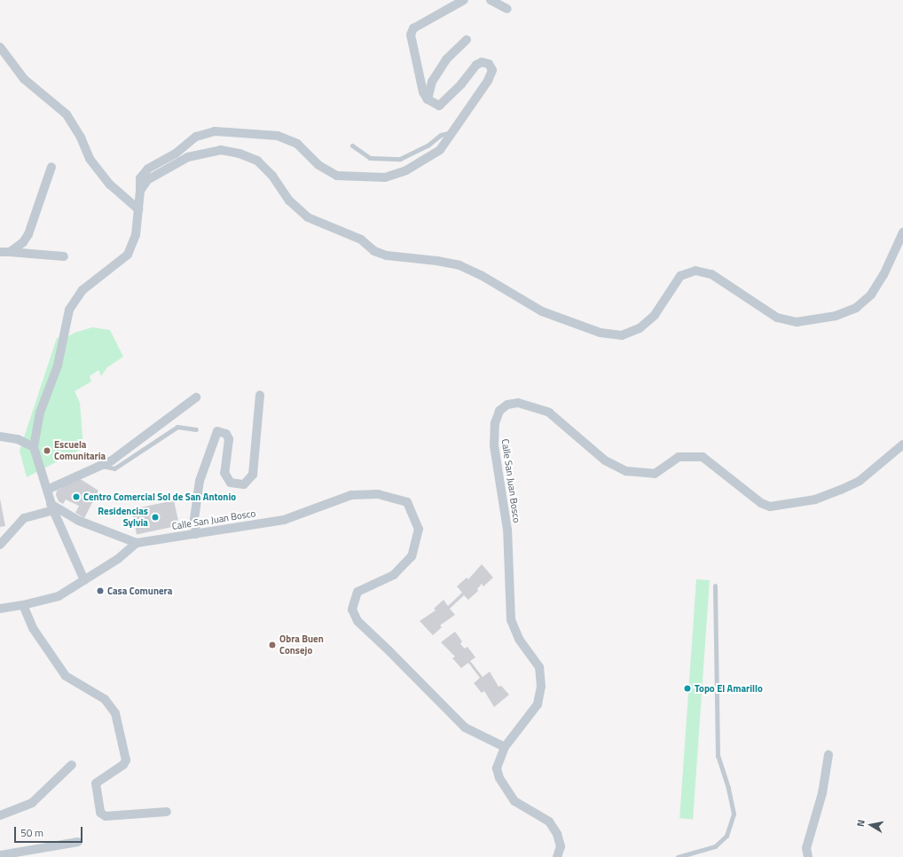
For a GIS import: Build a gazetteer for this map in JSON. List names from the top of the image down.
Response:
{
  "streets": {
    "street": ["Calle San Juan Bosco"]
  },
  "places": [
    "Escuela Comunitaria",
    "Centro Comercial Sol de San Antonio",
    "Residencias Sylvia",
    "Casa Comunera",
    "Obra Buen Consejo",
    "Topo El Amarillo"
  ],
  "scale_bar": "50 m",
  "north": "left"
}
